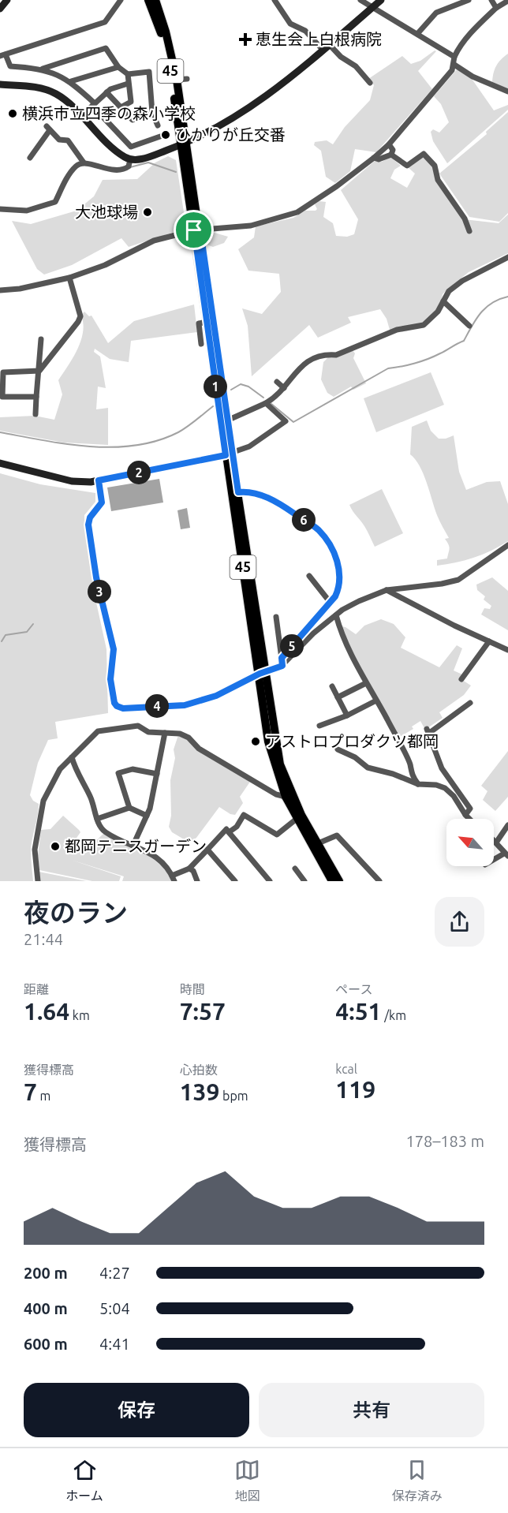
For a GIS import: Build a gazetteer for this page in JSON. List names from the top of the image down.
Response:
{
  "streets": {
    "main road": ["45"]
  },
  "places": {
    "health": ["恵生会上白根病院"],
    "other": [
      "横浜市立四季の森小学校",
      "ひかりが丘交番",
      "大池球場",
      "アストロプロダクツ都岡",
      "都岡テニスガーデン"
    ]
  },
  "north": "top left",
  "page": {
    "pins": [
      "1",
      "2",
      "6",
      "3",
      "5",
      "4"
    ],
    "heading": ["夜のラン", "21:44"],
    "stats": [
      ["距離", "1.64 km"],
      ["時間", "7:57"],
      ["ペース", "4:51 /km"],
      ["獲得標高", "7 m"],
      ["心拍数", "139 bpm"],
      ["kcal", "119"]
    ],
    "chart": ["獲得標高", "178–183 m"],
    "list": [
      {
        "name": "200 m",
        "note": "4:27"
      },
      {
        "name": "400 m",
        "note": "5:04"
      },
      {
        "name": "600 m",
        "note": "4:41"
      }
    ],
    "buttons": ["保存", "共有"],
    "tabs": ["ホーム", "地図", "保存済み"]
  }
}
